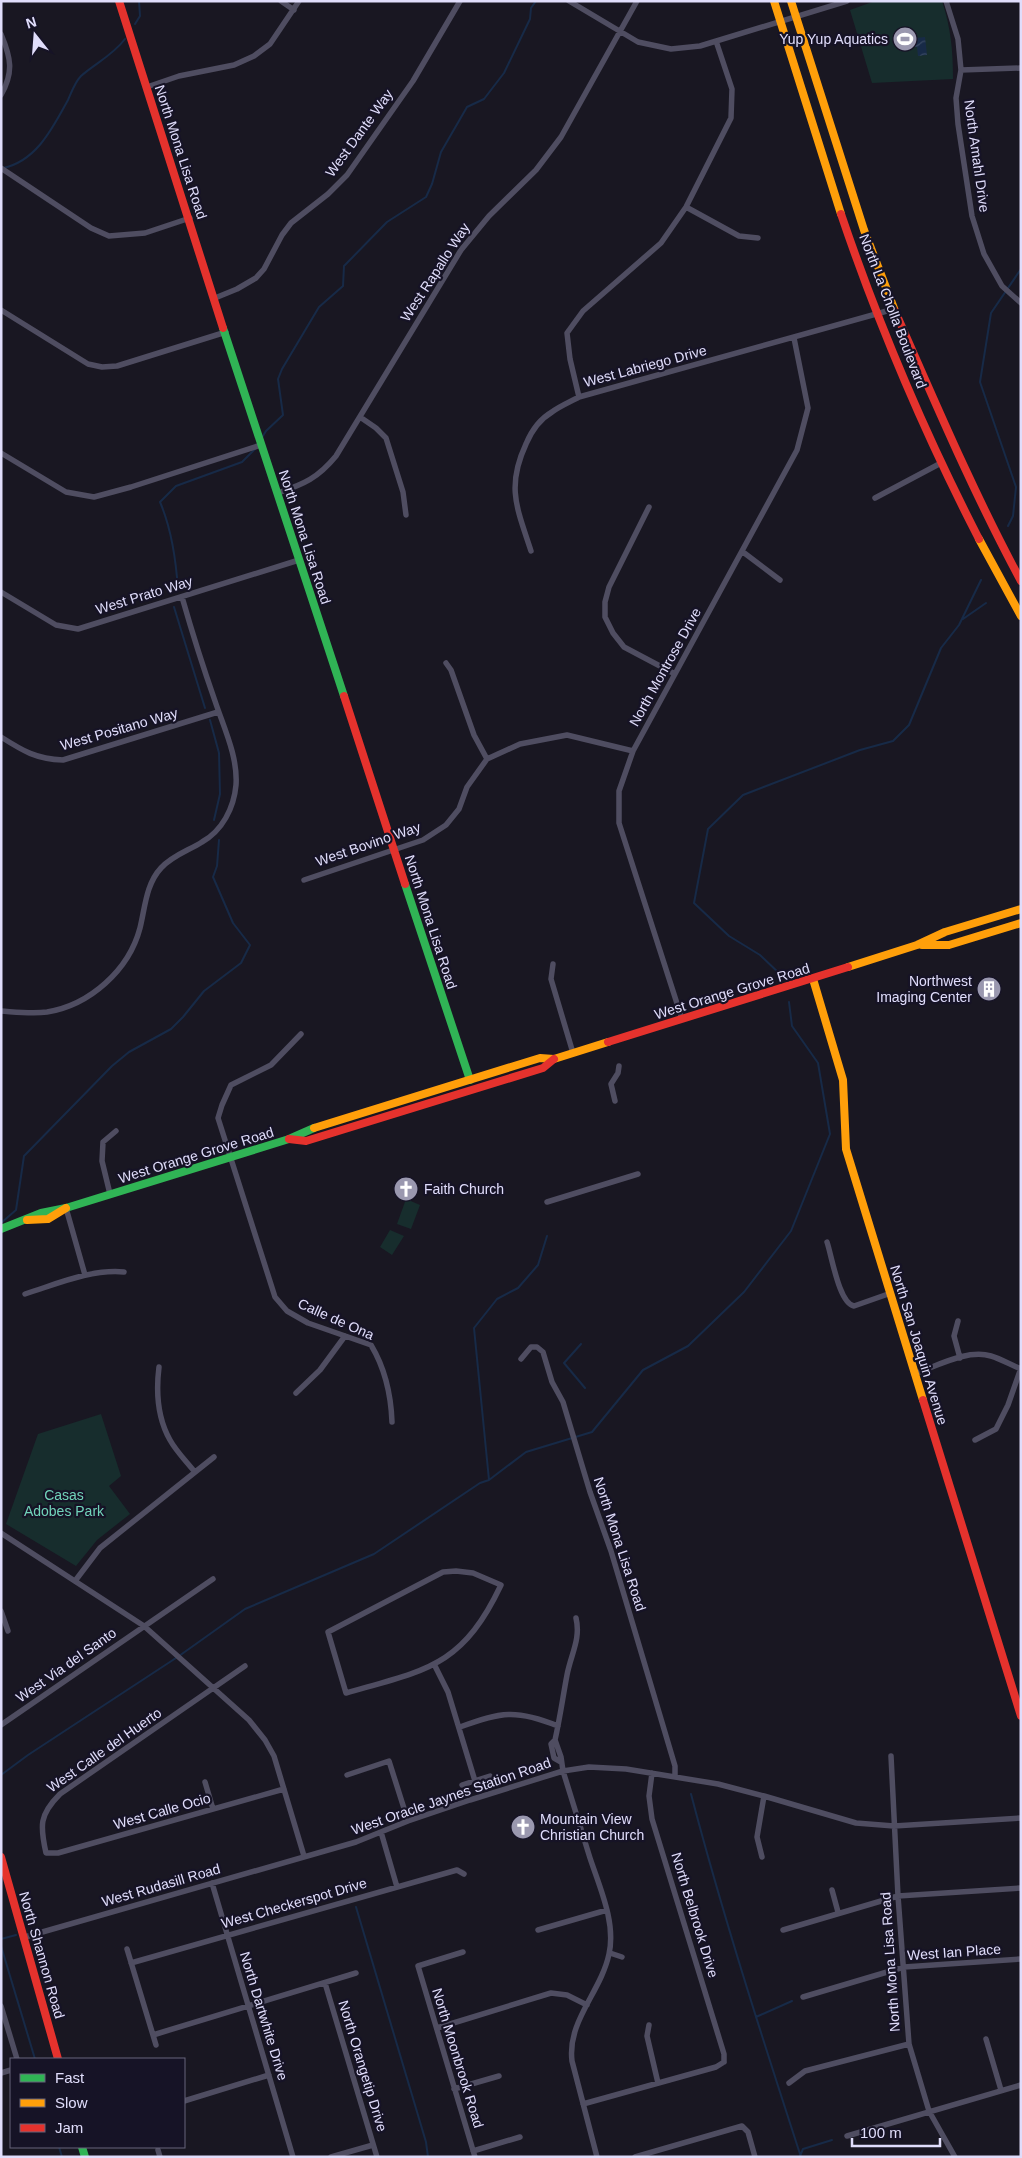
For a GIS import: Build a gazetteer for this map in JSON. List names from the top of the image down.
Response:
{
  "streets": {
    "main road": [
      "North Mona Lisa Road",
      "North La Cholla Boulevard",
      "West Orange Grove Road",
      "North San Joaquin Avenue",
      "North Shannon Road"
    ],
    "street": [
      "West Dante Way",
      "North Amahl Drive",
      "West Rapallo Way",
      "West Labriego Drive",
      "West Prato Way",
      "North Montrose Drive",
      "West Positano Way",
      "West Bovino Way",
      "Calle de Ona",
      "West Via del Santo",
      "West Calle del Huerto",
      "West Oracle Jaynes Station Road",
      "West Calle Ocio",
      "West Rudasill Road",
      "West Checkerspot Drive",
      "North Belbrook Drive",
      "West Ian Place",
      "North Dartwhite Drive",
      "North Moonbrook Road",
      "North Orangetip Drive"
    ]
  },
  "crossings": [
    ["West Dante Way", "North Mona Lisa Road"],
    ["North Mona Lisa Road", "West Rapallo Way"],
    ["North Mona Lisa Road", "West Prato Way"],
    ["North Mona Lisa Road", "West Bovino Way"],
    ["North Mona Lisa Road", "West Orange Grove Road"],
    ["North Mona Lisa Road", "West Oracle Jaynes Station Road"],
    ["North Mona Lisa Road", "West Ian Place"],
    ["North La Cholla Boulevard", "West Labriego Drive"],
    ["West Labriego Drive", "North Montrose Drive"],
    ["North Montrose Drive", "West Orange Grove Road"],
    ["West Orange Grove Road", "Calle de Ona"],
    ["West Orange Grove Road", "North San Joaquin Avenue"],
    ["West Calle del Huerto", "West Calle Ocio"],
    ["West Oracle Jaynes Station Road", "West Rudasill Road"],
    ["West Oracle Jaynes Station Road", "North Belbrook Drive"],
    ["West Rudasill Road", "North Shannon Road"],
    ["West Rudasill Road", "North Dartwhite Drive"],
    ["West Checkerspot Drive", "North Dartwhite Drive"]
  ],
  "parks": ["Casas Adobes Park"],
  "places": {
    "sports": ["Yup Yup Aquatics"],
    "building": ["Northwest Imaging Center"],
    "church": ["Faith Church", "Mountain View Christian Church"]
  },
  "legend": ["Fast", "Slow", "Jam"],
  "scale_bar": "100 m",
  "north": "top"
}
